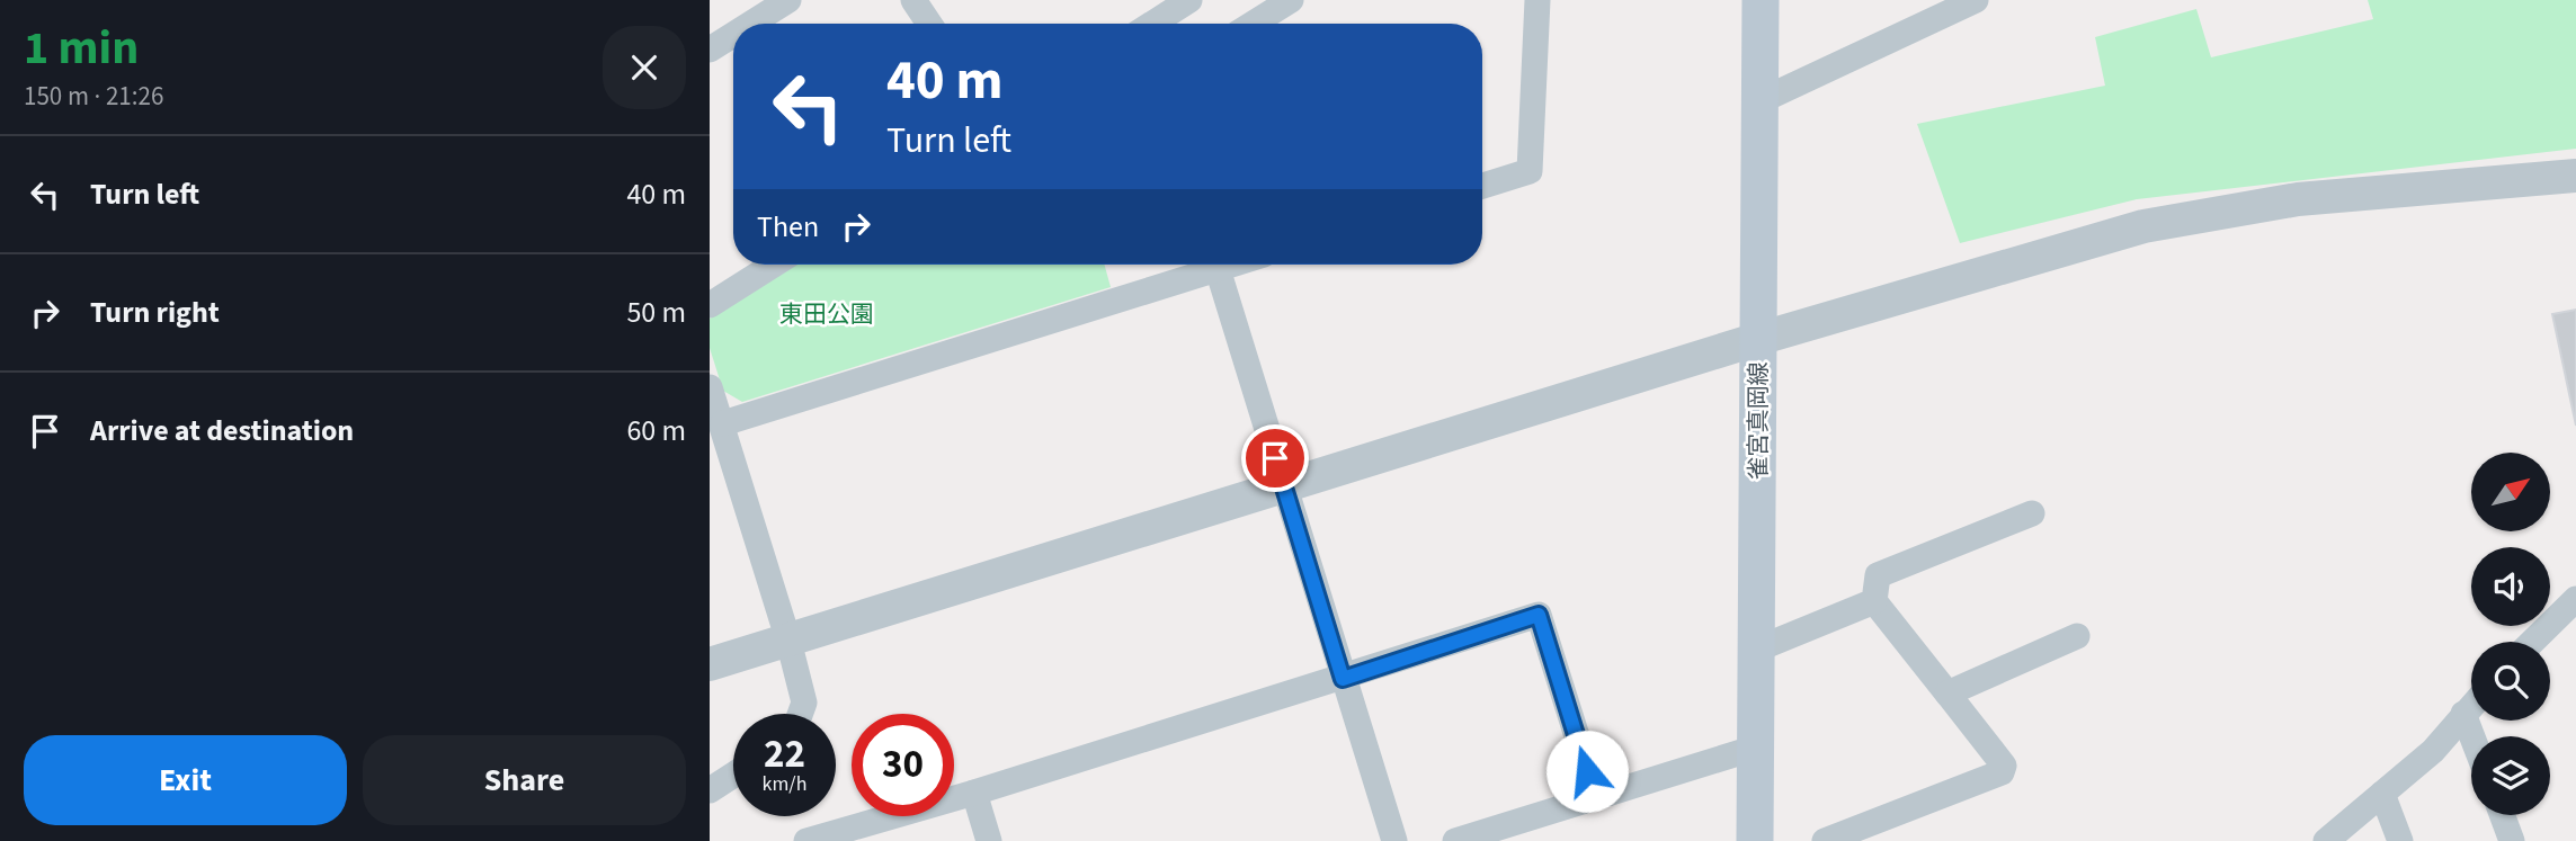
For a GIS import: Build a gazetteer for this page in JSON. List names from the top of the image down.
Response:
{
  "streets": {
    "main road": ["雀宮真岡線"]
  },
  "parks": ["東田公園"],
  "north": "top right",
  "page": {
    "heading": ["1 min", "150 m · 21:26"],
    "turn": ["40 m", "Turn left"],
    "list": [
      {
        "name": "Turn left",
        "value": "40 m"
      },
      {
        "name": "Turn right",
        "value": "50 m"
      },
      {
        "name": "Arrive at destination",
        "value": "60 m"
      }
    ],
    "then": "Then",
    "speed": "22 km/h",
    "limit": "30",
    "buttons": ["Exit", "Share"]
  }
}
